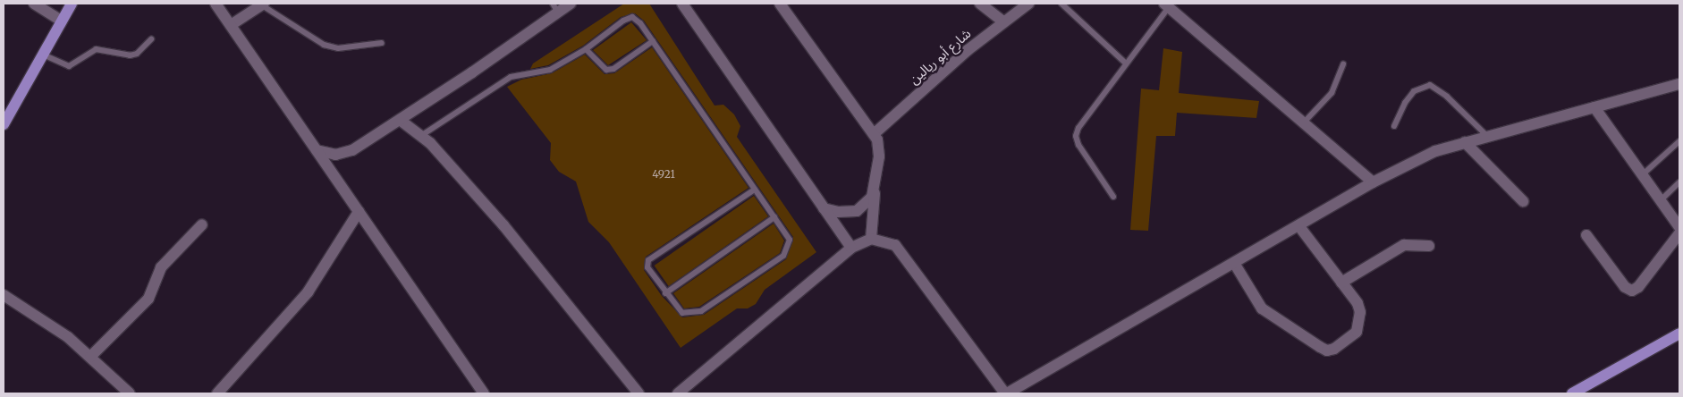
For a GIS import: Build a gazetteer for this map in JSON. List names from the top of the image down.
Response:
{
  "streets": {
    "street": ["شارع أبو ريالين"]
  },
  "house_numbers": ["4921"]
}
